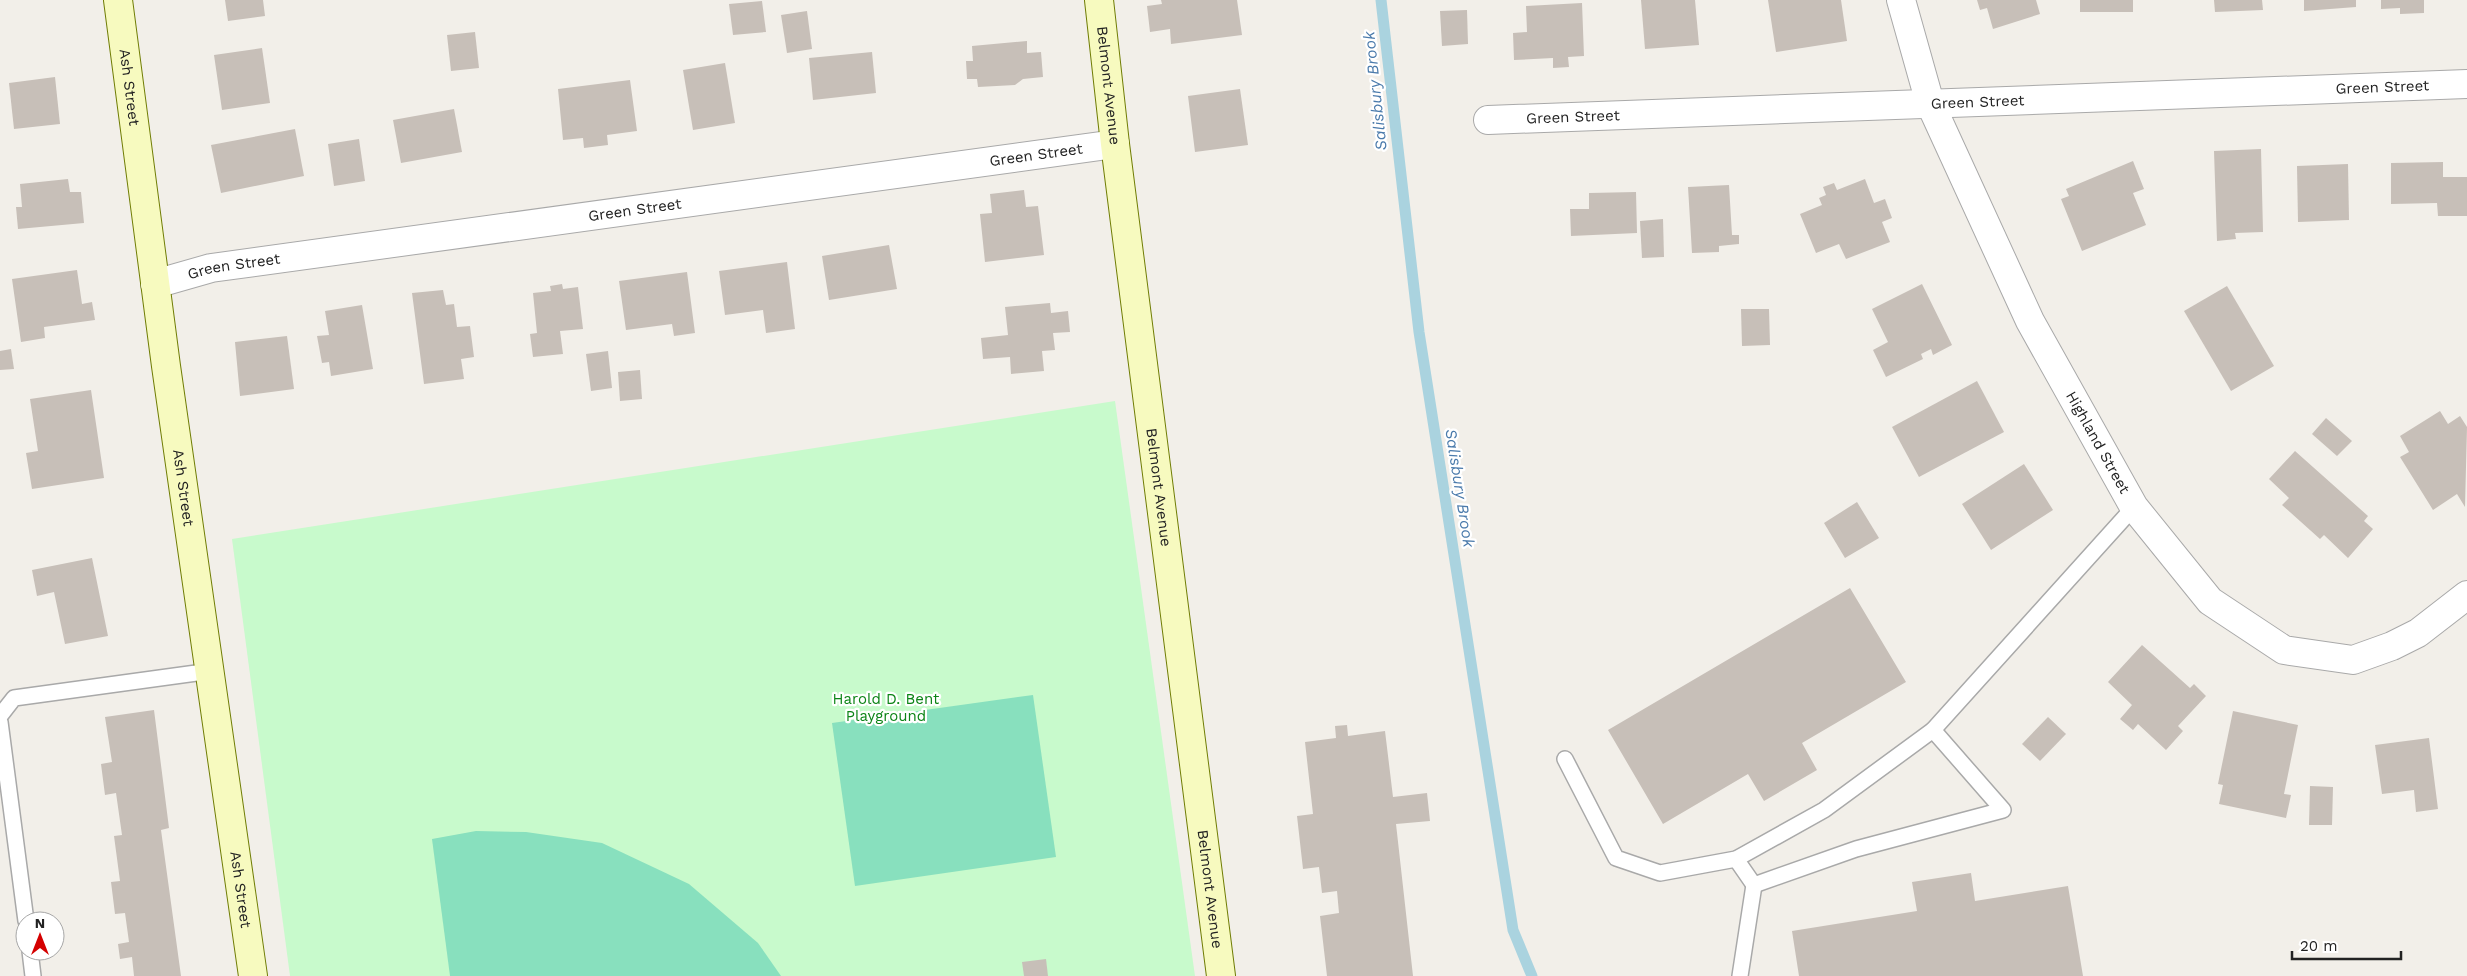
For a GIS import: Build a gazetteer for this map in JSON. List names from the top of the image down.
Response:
{
  "streets": {
    "street": [
      "Belmont Avenue",
      "Ash Street",
      "Green Street",
      "Highland Street"
    ]
  },
  "crossings": [
    ["Belmont Avenue", "Green Street"],
    ["Ash Street", "Green Street"],
    ["Green Street", "Highland Street"]
  ],
  "water": ["Salisbury Brook"],
  "parks": ["Harold D. Bent Playground"],
  "scale_bar": "20 m",
  "north": "top"
}
